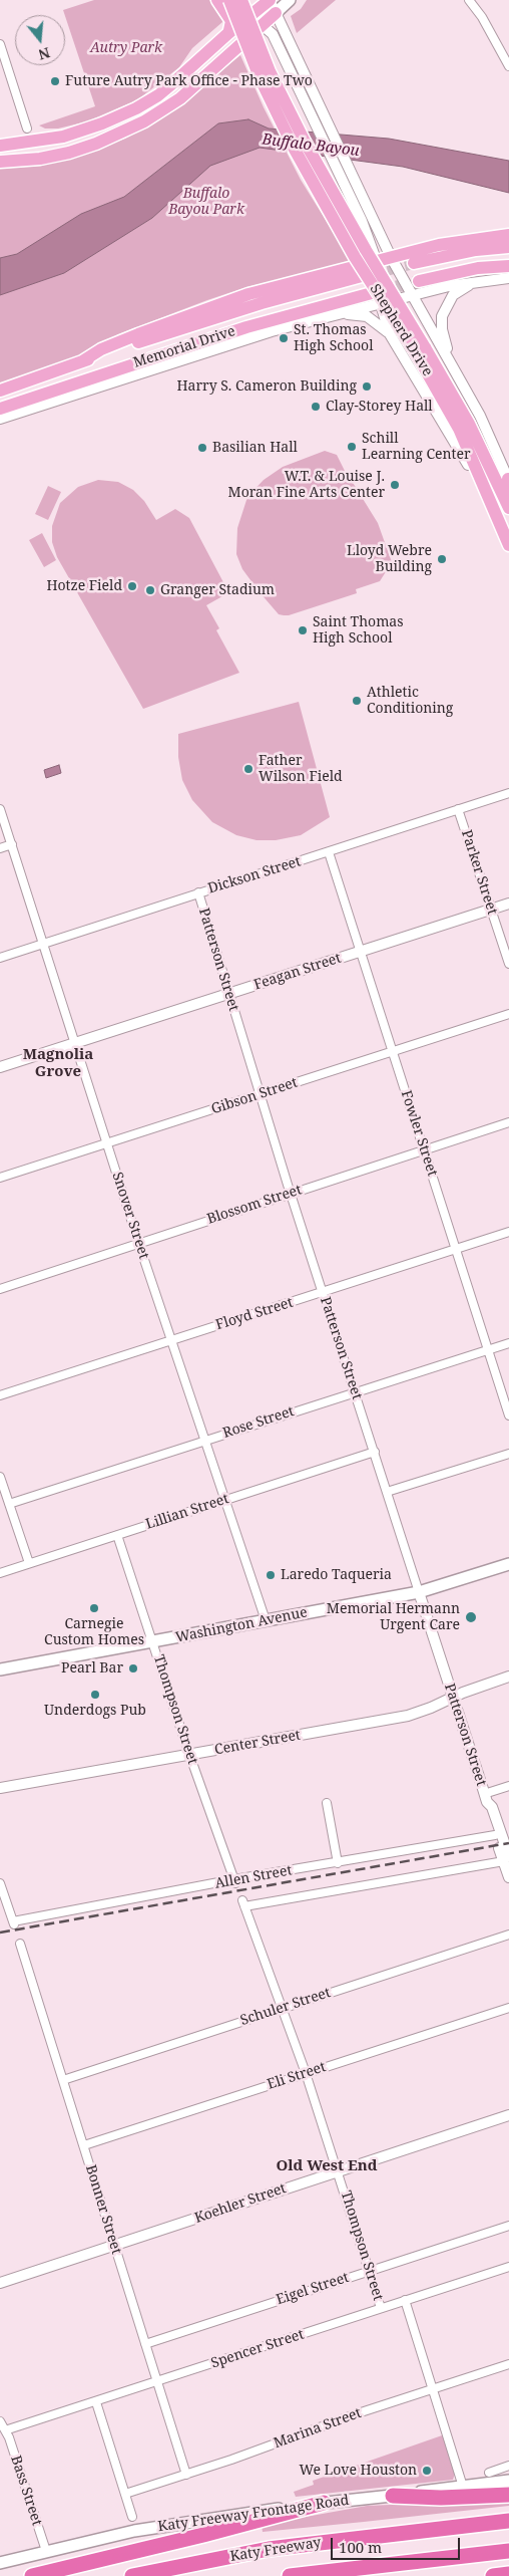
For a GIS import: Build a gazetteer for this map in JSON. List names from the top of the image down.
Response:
{
  "streets": {
    "highway": ["Katy Freeway"],
    "main road": [
      "Shepherd Drive",
      "Memorial Drive",
      "Washington Avenue",
      "Katy Freeway Frontage Road"
    ],
    "street": [
      "Parker Street",
      "Dickson Street",
      "Patterson Street",
      "Feagan Street",
      "Gibson Street",
      "Fowler Street",
      "Blossom Street",
      "Snover Street",
      "Floyd Street",
      "Rose Street",
      "Lillian Street",
      "Thompson Street",
      "Center Street",
      "Allen Street",
      "Schuler Street",
      "Eli Street",
      "Koehler Street",
      "Bonner Street",
      "Eigel Street",
      "Spencer Street",
      "Marina Street",
      "Bass Street"
    ]
  },
  "crossings": [
    ["Parker Street", "Dickson Street"],
    ["Parker Street", "Feagan Street"],
    ["Dickson Street", "Patterson Street"],
    ["Dickson Street", "Fowler Street"],
    ["Dickson Street", "Snover Street"],
    ["Patterson Street", "Feagan Street"],
    ["Patterson Street", "Gibson Street"],
    ["Patterson Street", "Blossom Street"],
    ["Patterson Street", "Floyd Street"],
    ["Patterson Street", "Rose Street"],
    ["Patterson Street", "Lillian Street"],
    ["Patterson Street", "Washington Avenue"],
    ["Patterson Street", "Center Street"],
    ["Patterson Street", "Allen Street"],
    ["Feagan Street", "Fowler Street"],
    ["Feagan Street", "Snover Street"],
    ["Gibson Street", "Fowler Street"],
    ["Gibson Street", "Snover Street"],
    ["Fowler Street", "Blossom Street"],
    ["Fowler Street", "Floyd Street"],
    ["Fowler Street", "Rose Street"],
    ["Blossom Street", "Snover Street"],
    ["Snover Street", "Floyd Street"],
    ["Snover Street", "Rose Street"],
    ["Snover Street", "Lillian Street"],
    ["Snover Street", "Washington Avenue"],
    ["Lillian Street", "Thompson Street"],
    ["Washington Avenue", "Thompson Street"],
    ["Thompson Street", "Center Street"],
    ["Thompson Street", "Allen Street"],
    ["Thompson Street", "Schuler Street"],
    ["Thompson Street", "Eli Street"],
    ["Thompson Street", "Koehler Street"],
    ["Thompson Street", "Eigel Street"],
    ["Thompson Street", "Spencer Street"],
    ["Thompson Street", "Marina Street"],
    ["Thompson Street", "Katy Freeway Frontage Road"],
    ["Schuler Street", "Bonner Street"],
    ["Eli Street", "Bonner Street"],
    ["Koehler Street", "Bonner Street"],
    ["Bonner Street", "Eigel Street"],
    ["Bonner Street", "Spencer Street"],
    ["Bonner Street", "Marina Street"],
    ["Spencer Street", "Bass Street"],
    ["Bass Street", "Katy Freeway Frontage Road"]
  ],
  "districts": ["Magnolia Grove", "Old West End"],
  "water": ["Buffalo Bayou"],
  "parks": ["Autry Park", "Buffalo Bayou Park"],
  "places": [
    "Future Autry Park Office - Phase Two",
    "St. Thomas High School",
    "Harry S. Cameron Building",
    "Clay-Storey Hall",
    "Schill Learning Center",
    "Basilian Hall",
    "W.T. & Louise J. Moran Fine Arts Center",
    "Lloyd Webre Building",
    "Hotze Field",
    "Granger Stadium",
    "Saint Thomas High School",
    "Athletic Conditioning",
    "Father Wilson Field",
    "Laredo Taqueria",
    "Carnegie Custom Homes",
    "Memorial Hermann Urgent Care",
    "Pearl Bar",
    "Underdogs Pub",
    "We Love Houston"
  ],
  "scale_bar": "100 m",
  "north": "bottom"
}
